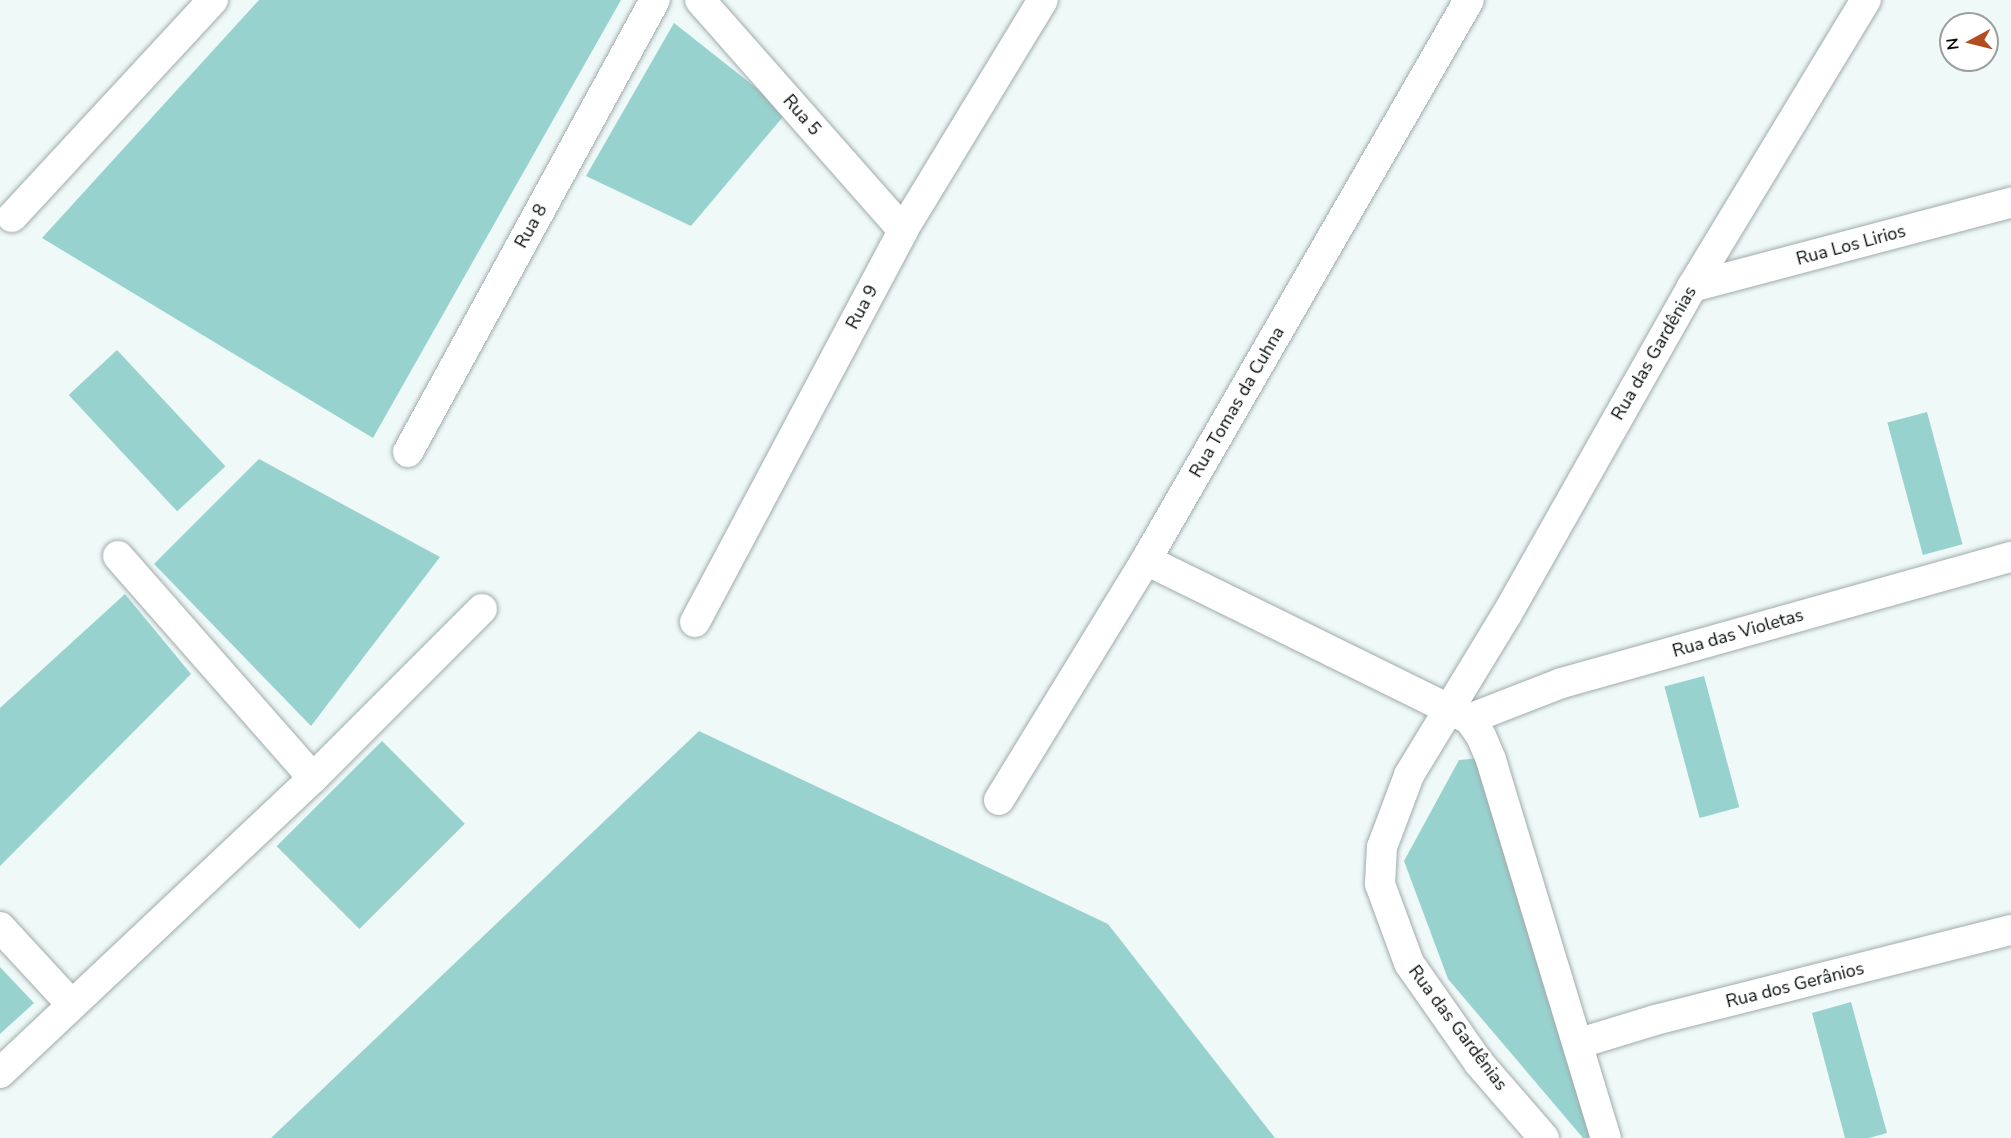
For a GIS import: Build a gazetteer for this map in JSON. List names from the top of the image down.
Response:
{
  "streets": {
    "street": [
      "Rua 5",
      "Rua 8",
      "Rua Los Lirios",
      "Rua 9",
      "Rua das Gardênias",
      "Rua Tomas da Cuhna",
      "Rua das Violetas",
      "Rua dos Gerânios"
    ]
  },
  "crossings": [
    ["Rua 5", "Rua 9"],
    ["Rua Los Lirios", "Rua das Gardênias"],
    ["Rua das Gardênias", "Rua das Violetas"]
  ],
  "north": "left"
}
